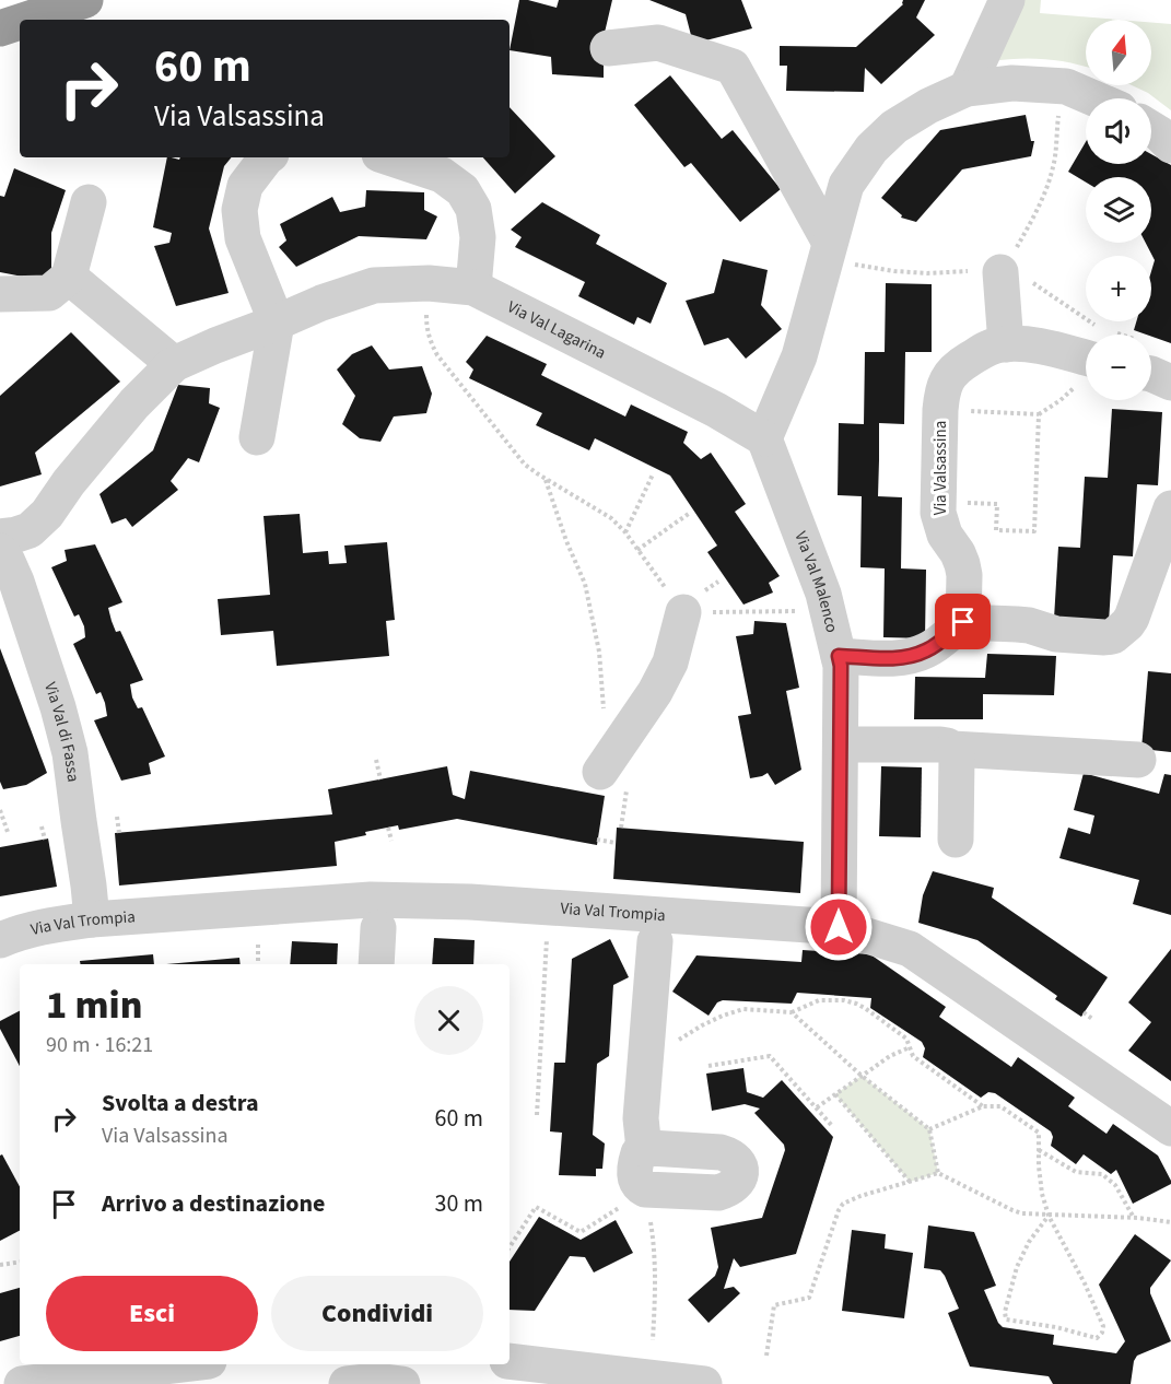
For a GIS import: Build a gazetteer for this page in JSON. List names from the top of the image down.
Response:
{
  "streets": {
    "street": [
      "Via Val Lagarina",
      "Via Valsassina",
      "Via Val Malenco",
      "Via Val di Fassa",
      "Via Val Trompia"
    ]
  },
  "crossings": [
    ["Via Val Lagarina", "Via Val Malenco"],
    ["Via Val Malenco", "Via Val Trompia"],
    ["Via Val di Fassa", "Via Val Trompia"]
  ],
  "north": "top",
  "page": {
    "map_buttons": ["+", "−"],
    "turn": ["60 m", "Via Valsassina"],
    "heading": ["1 min", "90 m · 16:21"],
    "list": [
      {
        "name": "Svolta a destra",
        "note": "Via Valsassina",
        "value": "60 m"
      },
      {
        "name": "Arrivo a destinazione",
        "value": "30 m"
      }
    ],
    "buttons": ["Esci", "Condividi"]
  }
}
